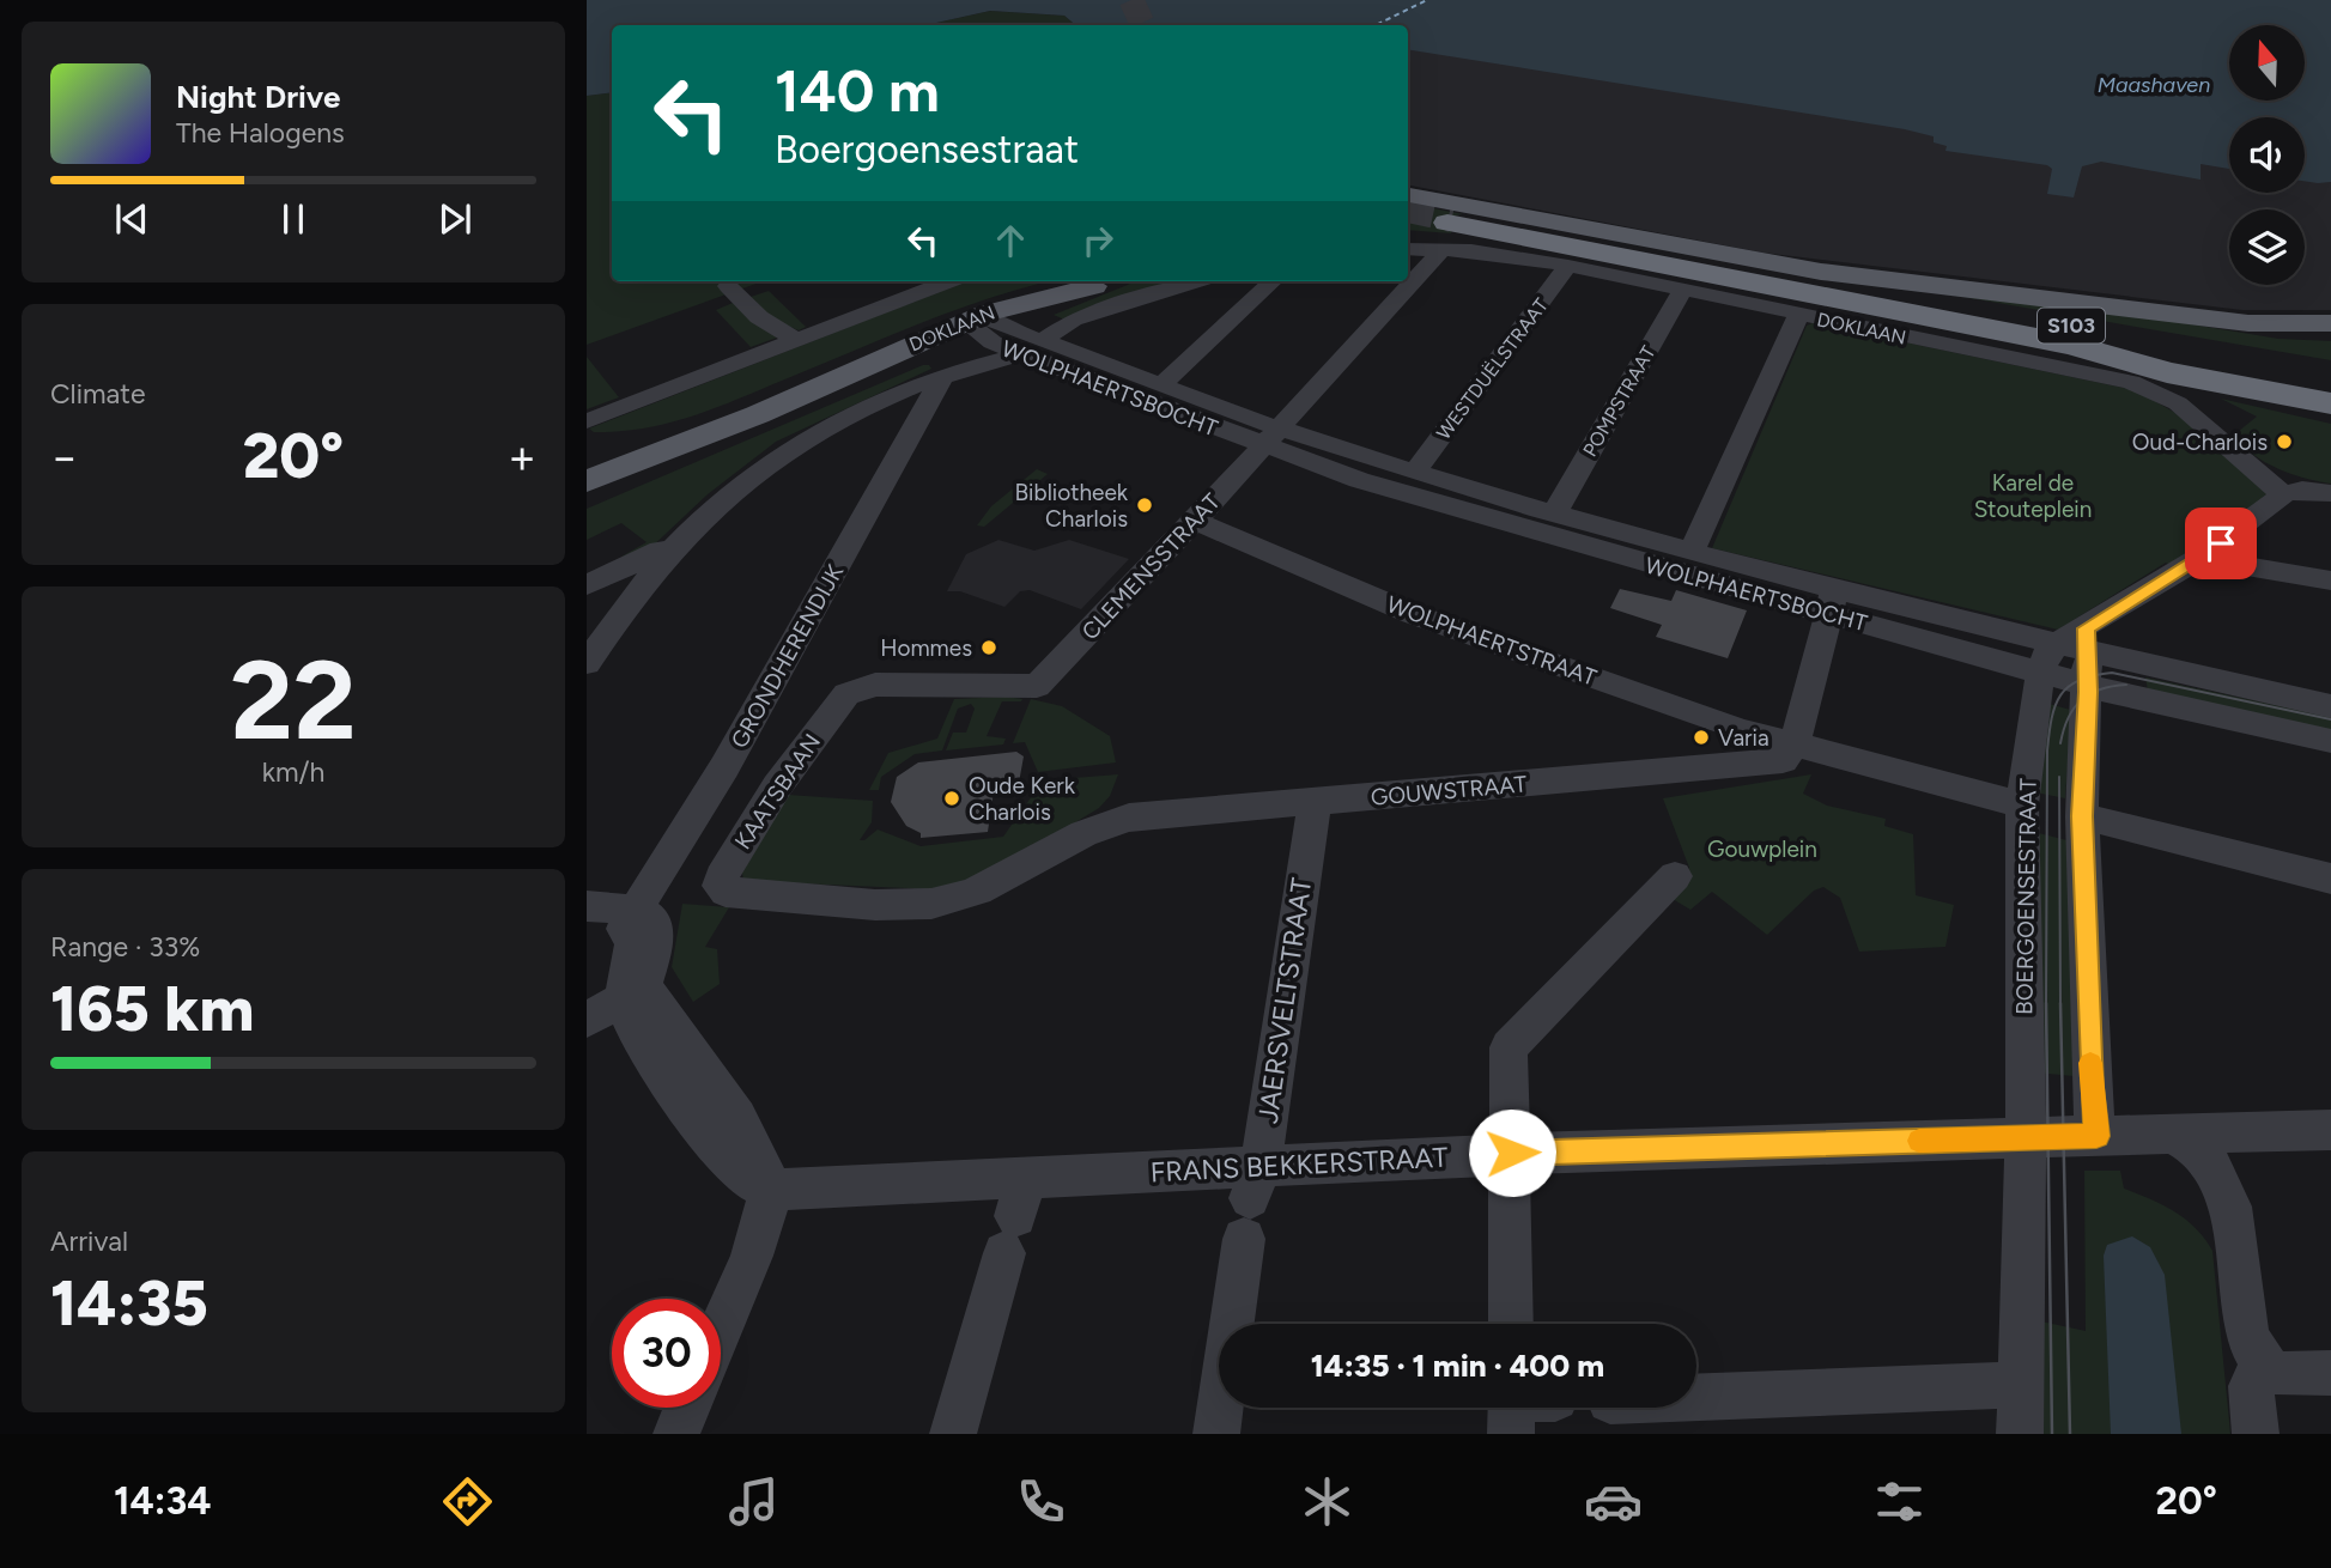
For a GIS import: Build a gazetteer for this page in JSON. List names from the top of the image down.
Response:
{
  "streets": {
    "highway": ["S103", "DOKLAAN"],
    "street": [
      "WESTDUËLSTRAAT",
      "WOLPHAERTSBOCHT",
      "POMPSTRAAT",
      "CLEMENSSTRAAT",
      "WOLPHAERTSTRAAT",
      "GRONDHERENDIJK",
      "GOUWSTRAAT",
      "KAATSBAAN",
      "BOERGOENSESTRAAT",
      "JAERSVELTSTRAAT",
      "FRANS BEKKERSTRAAT"
    ]
  },
  "crossings": [
    ["DOKLAAN", "WESTDUËLSTRAAT"],
    ["DOKLAAN", "WOLPHAERTSBOCHT"],
    ["DOKLAAN", "POMPSTRAAT"],
    ["DOKLAAN", "CLEMENSSTRAAT"],
    ["WESTDUËLSTRAAT", "WOLPHAERTSBOCHT"],
    ["WOLPHAERTSBOCHT", "POMPSTRAAT"],
    ["WOLPHAERTSBOCHT", "CLEMENSSTRAAT"],
    ["WOLPHAERTSBOCHT", "BOERGOENSESTRAAT"],
    ["CLEMENSSTRAAT", "WOLPHAERTSTRAAT"],
    ["CLEMENSSTRAAT", "KAATSBAAN"],
    ["WOLPHAERTSTRAAT", "GOUWSTRAAT"],
    ["WOLPHAERTSTRAAT", "BOERGOENSESTRAAT"],
    ["GOUWSTRAAT", "KAATSBAAN"],
    ["GOUWSTRAAT", "JAERSVELTSTRAAT"],
    ["BOERGOENSESTRAAT", "FRANS BEKKERSTRAAT"],
    ["JAERSVELTSTRAAT", "FRANS BEKKERSTRAAT"]
  ],
  "water": ["Maashaven"],
  "parks": ["Karel de Stouteplein", "Gouwplein"],
  "places": [
    "Oud-Charlois",
    "Bibliotheek Charlois",
    "Hommes",
    "Varia",
    "Oude Kerk Charlois"
  ],
  "north": "top",
  "page": {
    "turn": ["140 m", "Boergoensestraat"],
    "song": ["Night Drive", "The Halogens"],
    "tile": [
      "Climate",
      ["22", "km/h"],
      ["Range · 33%", "165 km"],
      ["Arrival", "14:35"]
    ],
    "heat": ["−", "20°", "+"],
    "limit": "30",
    "trip": "14:35 · 1 min · 400 m",
    "tabs": ["14:34", "20°"]
  }
}
